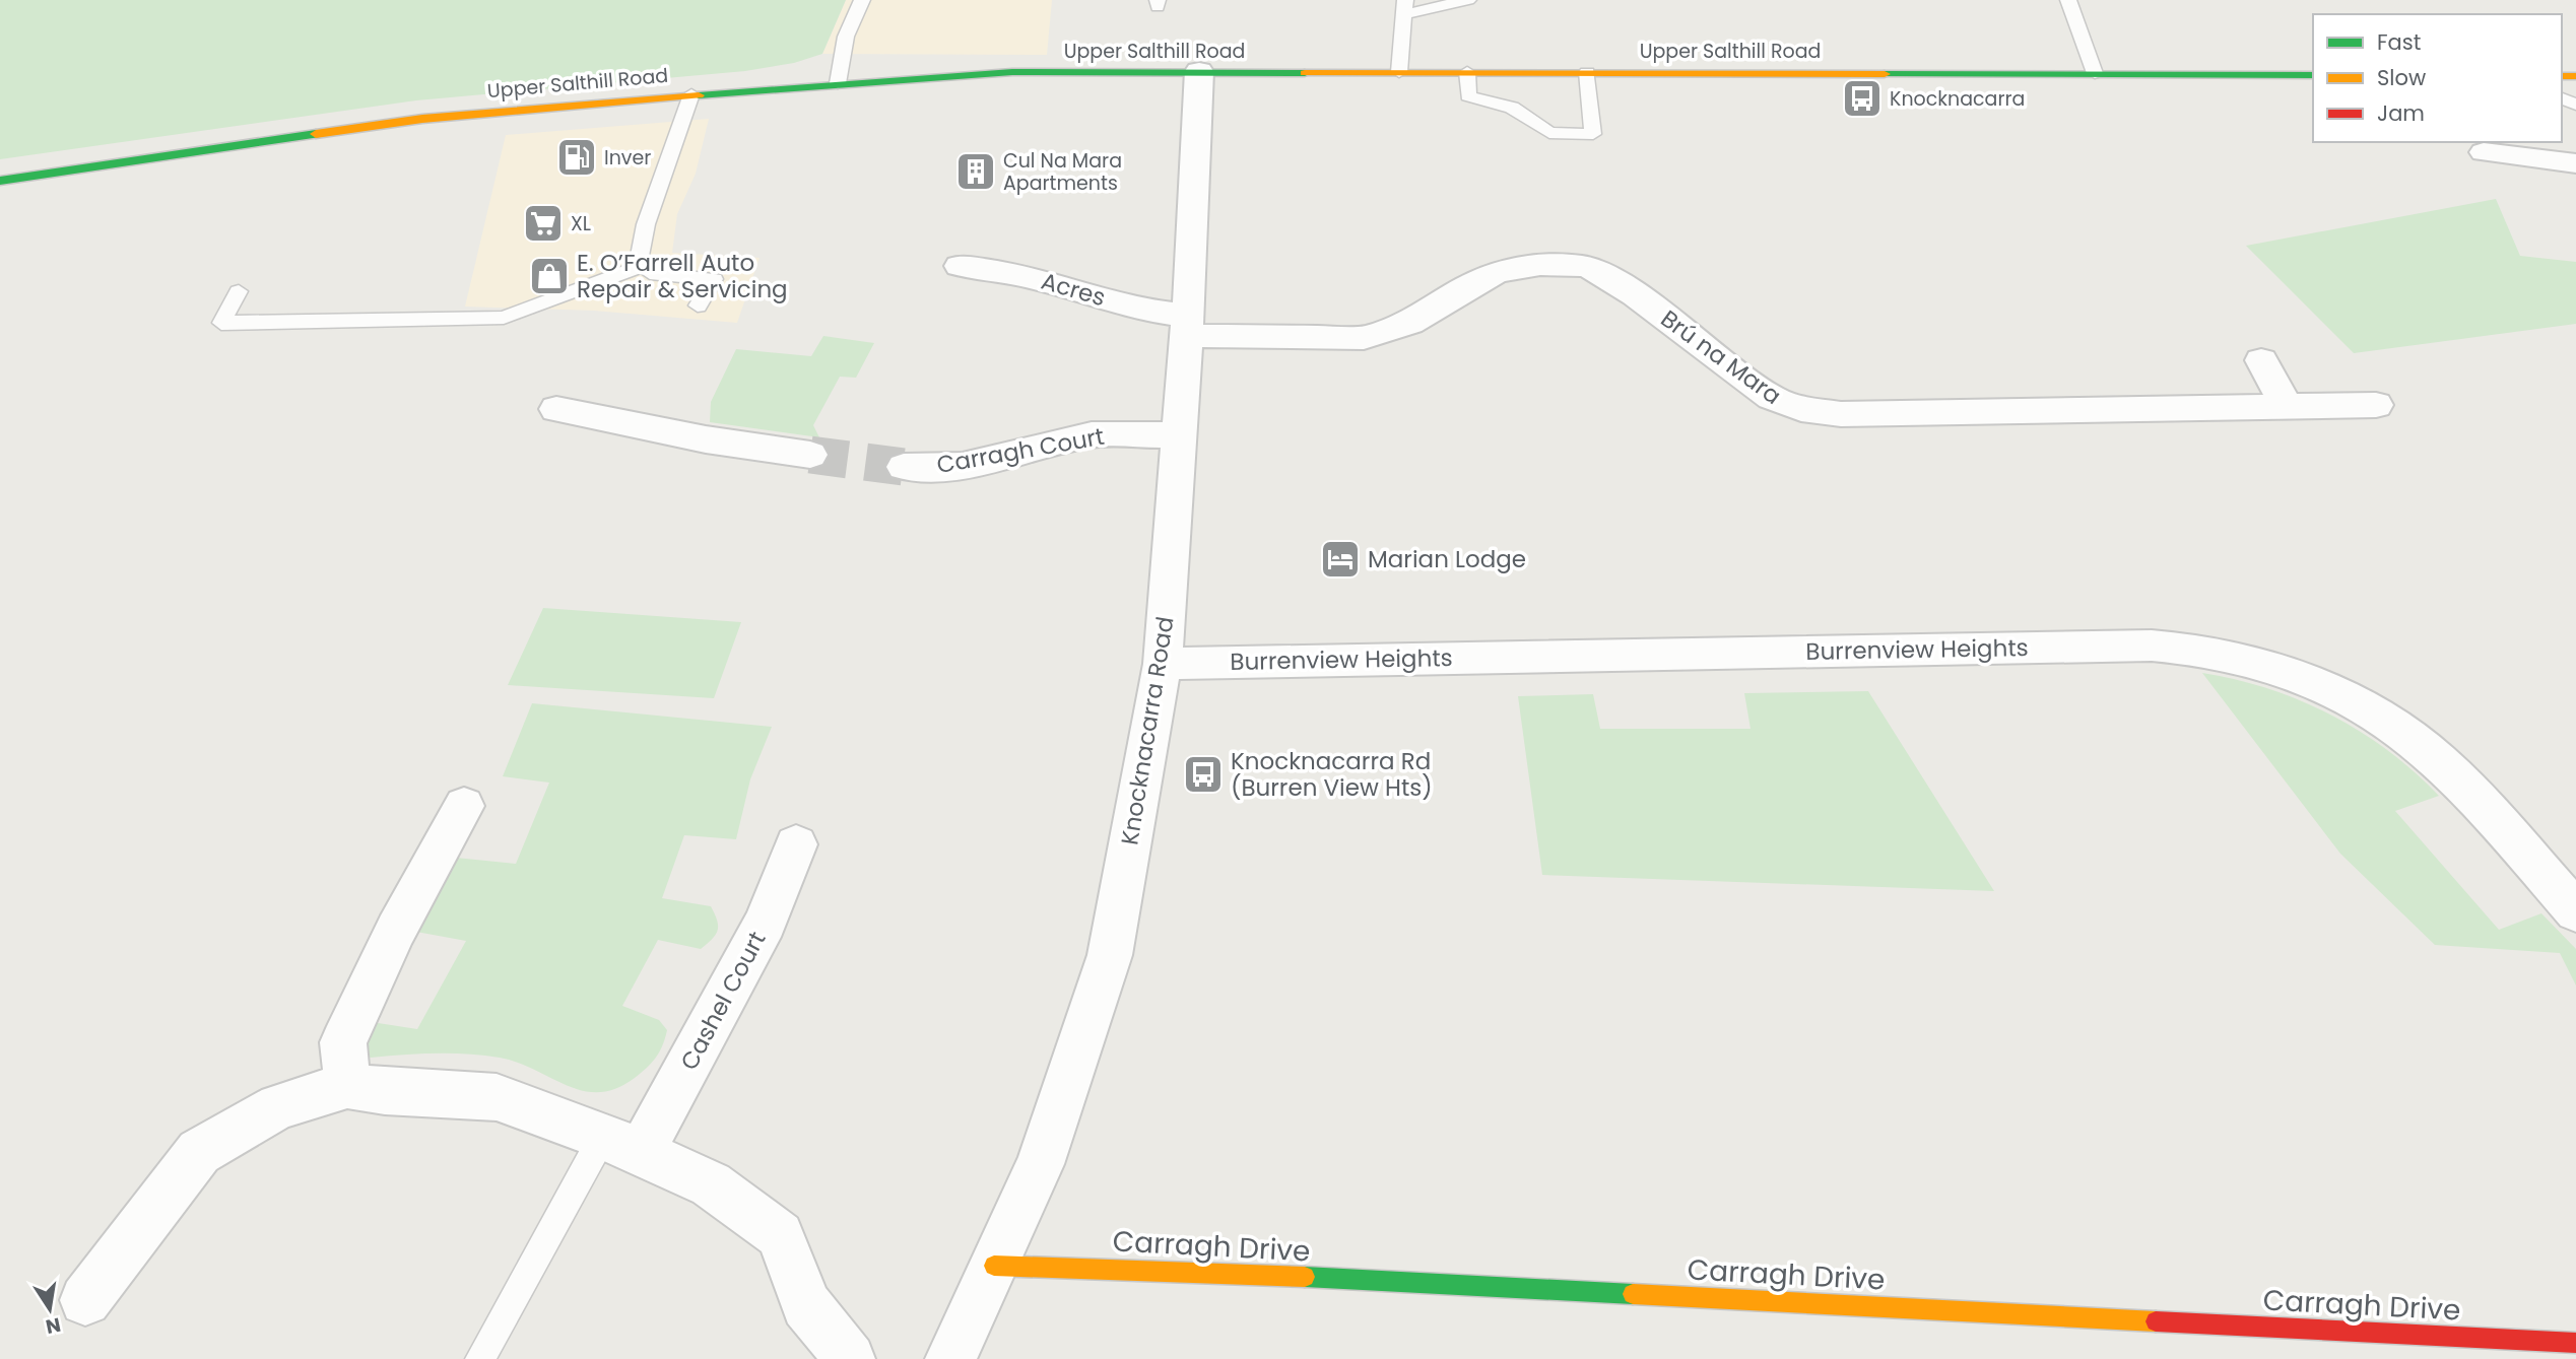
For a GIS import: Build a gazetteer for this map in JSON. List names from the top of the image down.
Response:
{
  "streets": {
    "main road": ["Upper Salthill Road", "Carragh Drive"],
    "street": [
      "Acres",
      "Brú na Mara",
      "Carragh Court",
      "Burrenview Heights",
      "Knocknacarra Road",
      "Cashel Court"
    ]
  },
  "crossings": [
    ["Upper Salthill Road", "Knocknacarra Road"],
    ["Acres", "Brú na Mara"],
    ["Acres", "Knocknacarra Road"],
    ["Brú na Mara", "Knocknacarra Road"],
    ["Carragh Court", "Knocknacarra Road"],
    ["Burrenview Heights", "Knocknacarra Road"],
    ["Knocknacarra Road", "Carragh Drive"]
  ],
  "places": {
    "bus stop": ["Knocknacarra", "Knocknacarra Rd (Burren View Hts)"],
    "fuel station": ["Inver"],
    "building": ["Cul Na Mara Apartments"],
    "supermarket": ["XL"],
    "shop": ["E. O’Farrell Auto Repair & Servicing"],
    "hotel": ["Marian Lodge"]
  },
  "legend": ["Fast", "Slow", "Jam"],
  "north": "bottom"
}
